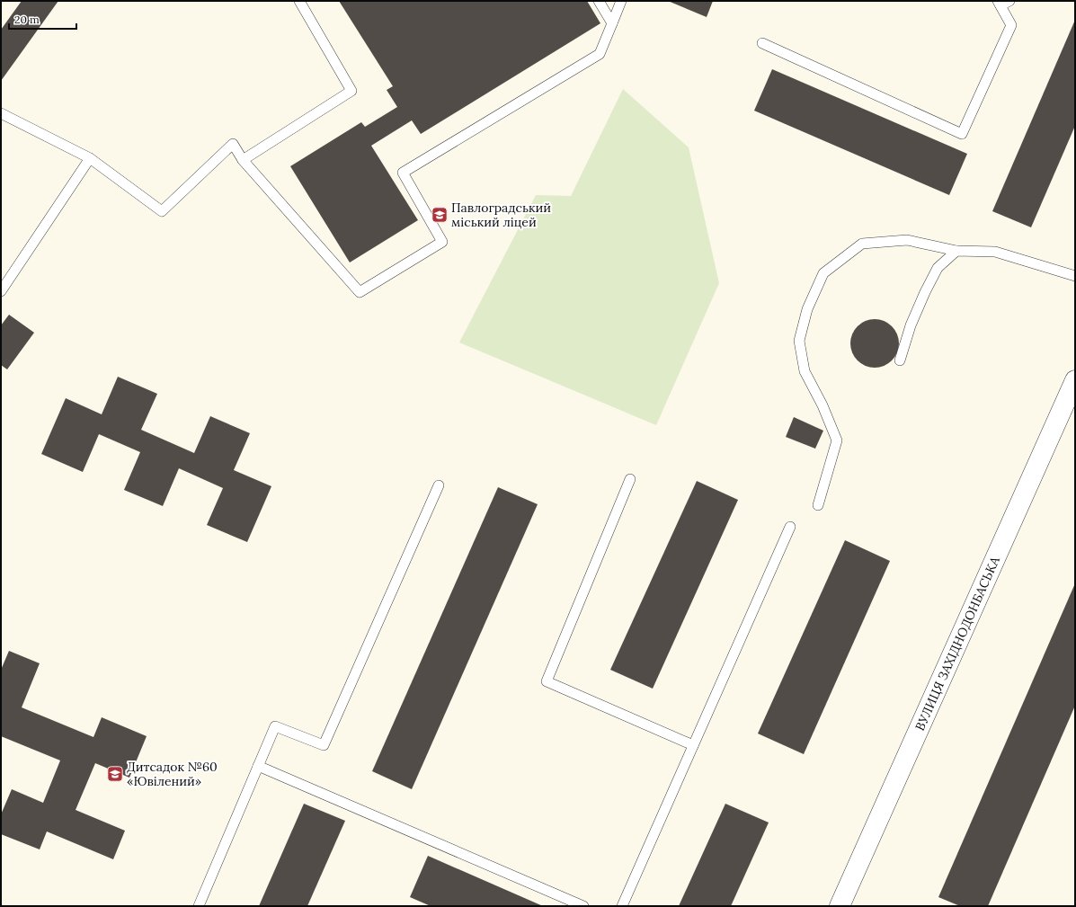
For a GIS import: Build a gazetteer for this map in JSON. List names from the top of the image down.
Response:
{
  "streets": {
    "street": ["ВУЛИЦЯ ЗАХІДНОДОНБАСЬКА"]
  },
  "places": {
    "school or university": ["Павлоградський міський ліцей", "Дитсадок №60 «Ювілений»"]
  },
  "scale_bar": "20 m"
}
